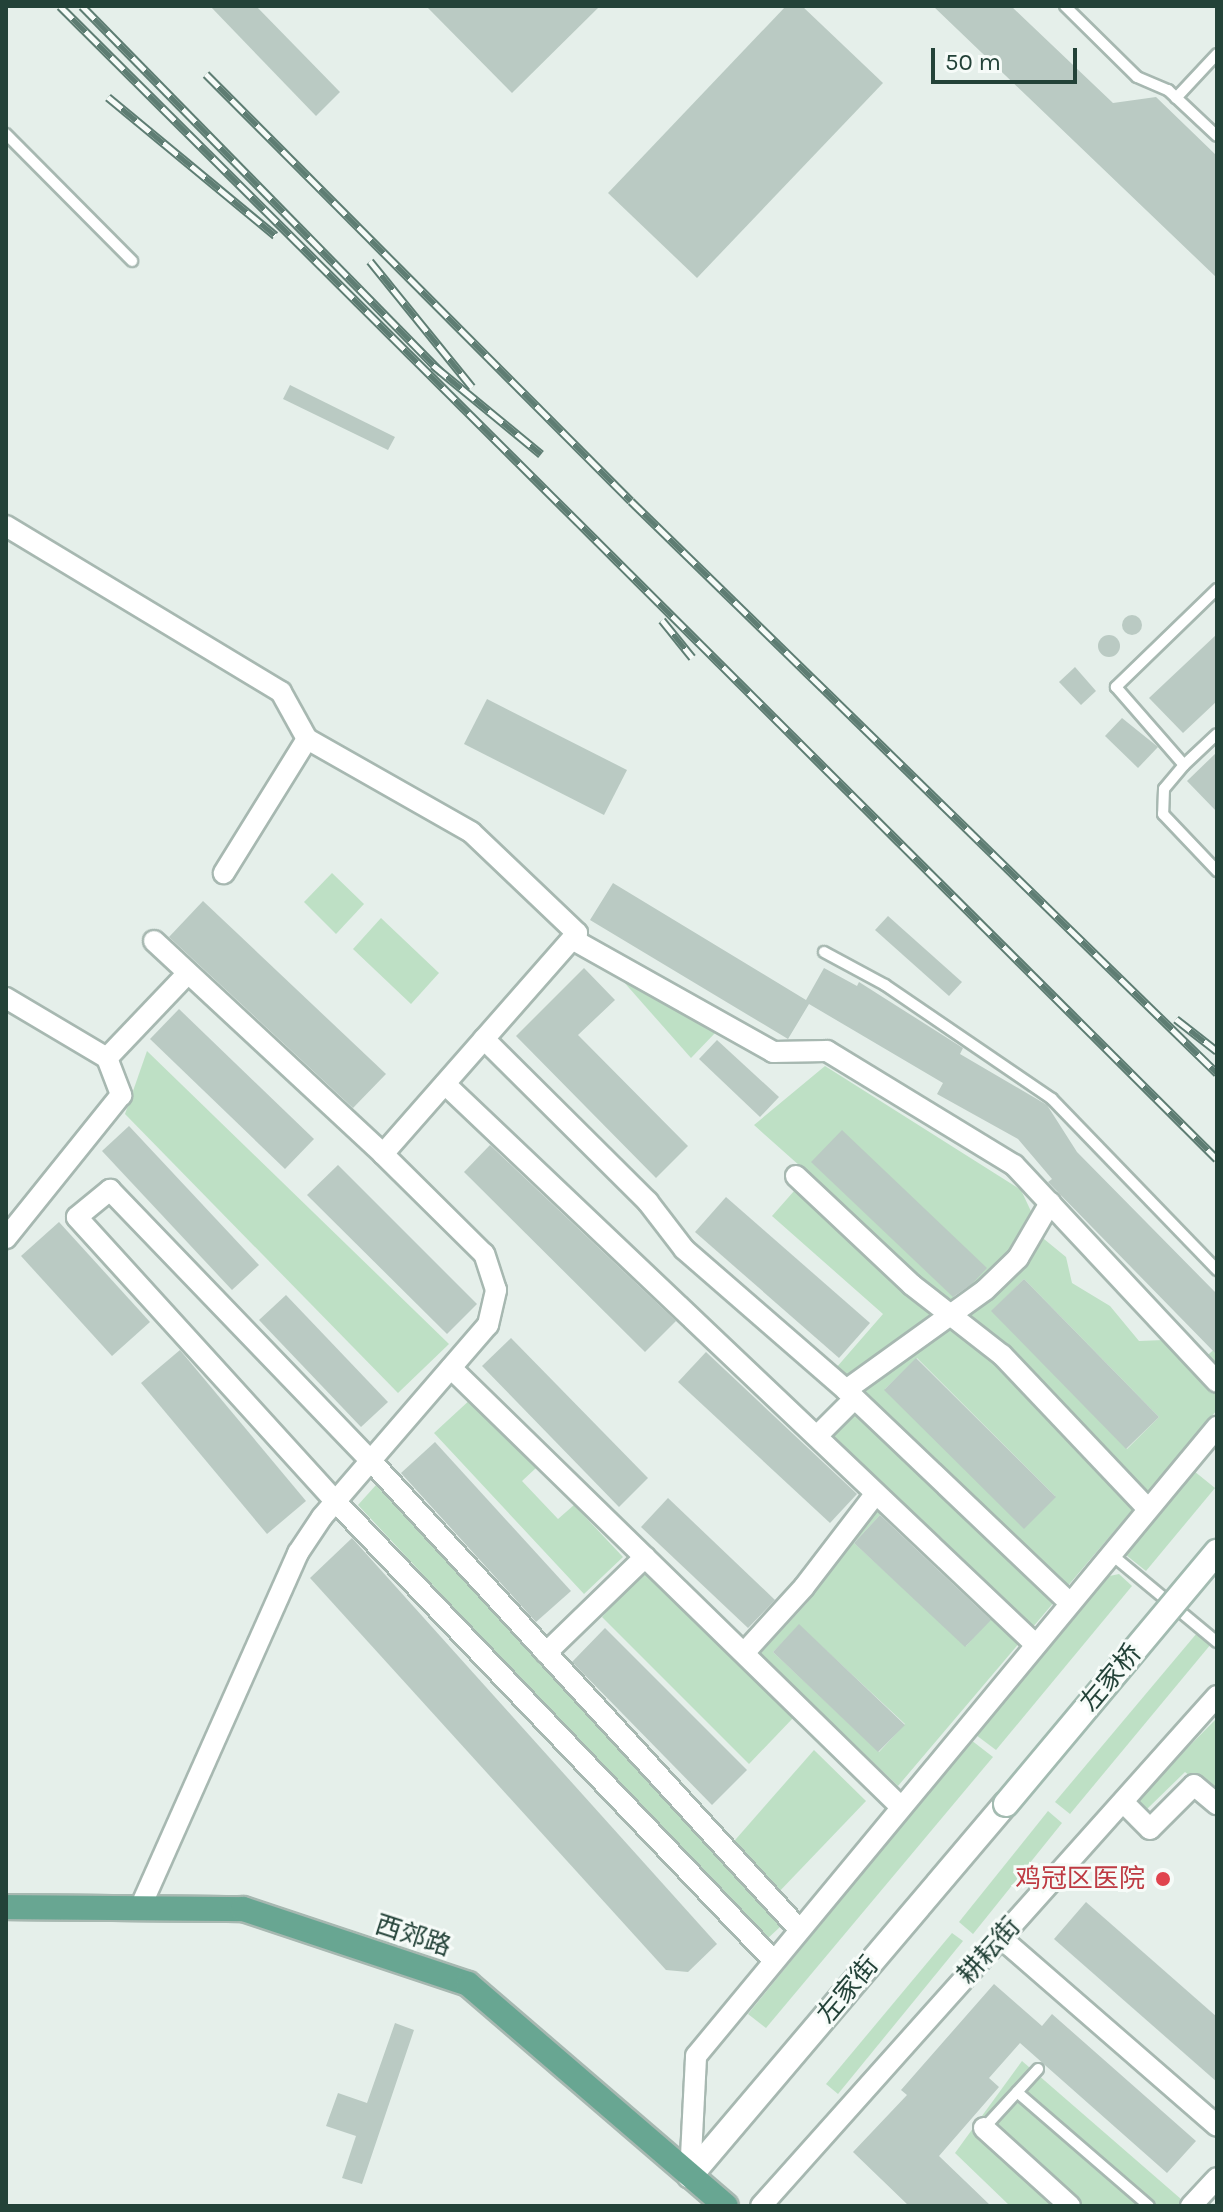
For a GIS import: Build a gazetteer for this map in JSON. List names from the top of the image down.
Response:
{
  "streets": {
    "main road": ["左家桥", "西郊路", "左家街"],
    "street": ["耕耘街"]
  },
  "crossings": [
    ["左家桥", "左家街"],
    ["西郊路", "左家街"]
  ],
  "places": ["鸡冠区医院"],
  "scale_bar": "50 m"
}
